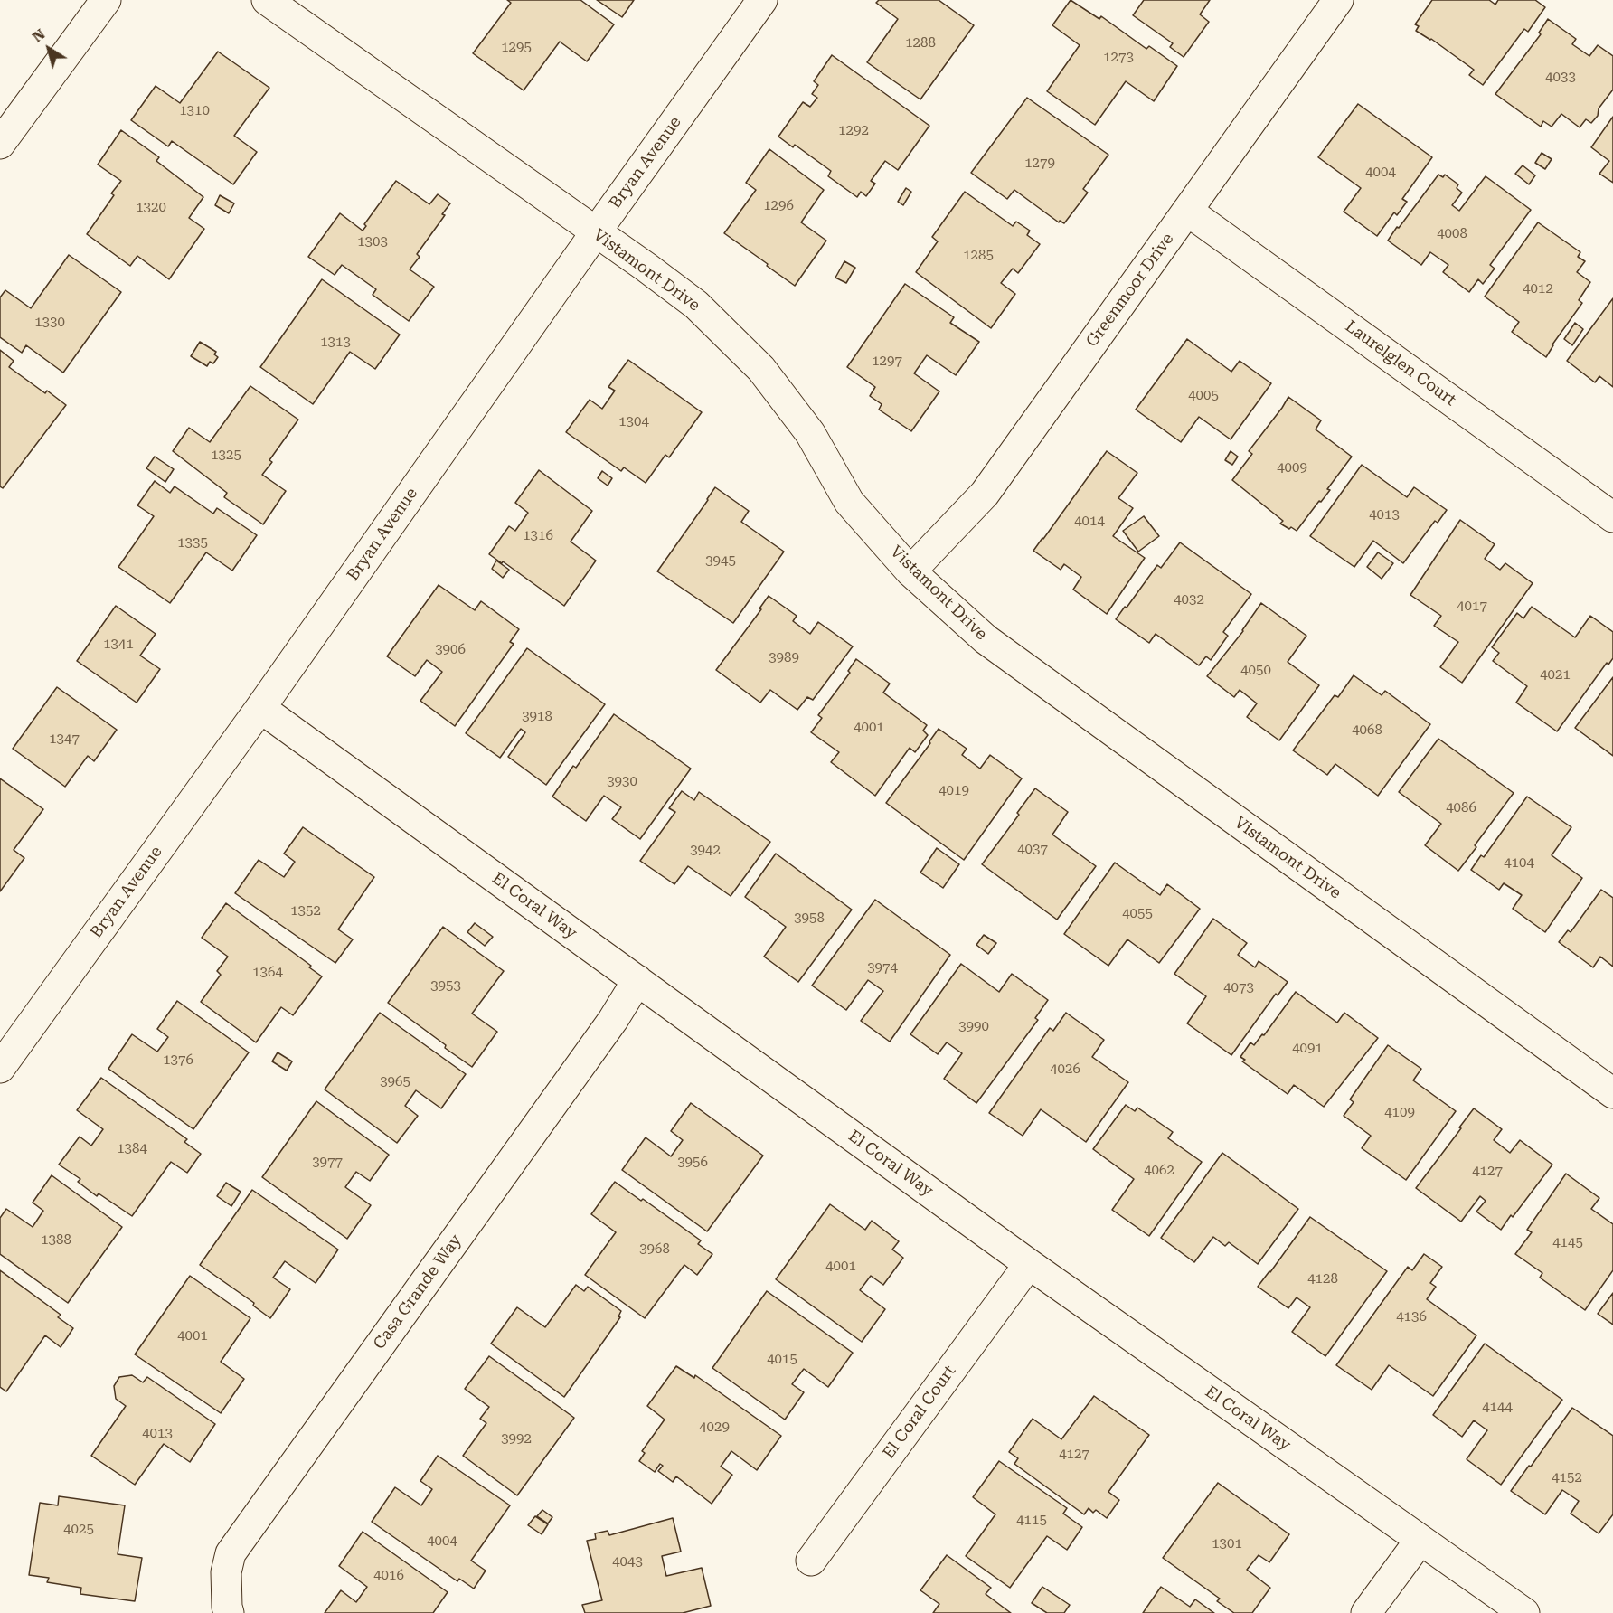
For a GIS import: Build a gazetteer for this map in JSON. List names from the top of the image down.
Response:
{
  "streets": {
    "street": [
      "Bryan Avenue",
      "Vistamont Drive",
      "Greenmoor Drive",
      "Laurelglen Court",
      "El Coral Way",
      "Casa Grande Way",
      "El Coral Court"
    ]
  },
  "crossings": [
    ["Bryan Avenue", "Vistamont Drive"],
    ["Bryan Avenue", "El Coral Way"],
    ["Vistamont Drive", "Greenmoor Drive"],
    ["Greenmoor Drive", "Laurelglen Court"],
    ["El Coral Way", "Casa Grande Way"],
    ["El Coral Way", "El Coral Court"]
  ],
  "house_numbers": [
    "1288",
    "1295",
    "1273",
    "4033",
    "1310",
    "1292",
    "1279",
    "4004",
    "1296",
    "1320",
    "4008",
    "1303",
    "1285",
    "4012",
    "1330",
    "1313",
    "1297",
    "4005",
    "1304",
    "1325",
    "4009",
    "4013",
    "4014",
    "1316",
    "1335",
    "3945",
    "4032",
    "4017",
    "1341",
    "3906",
    "3989",
    "4050",
    "4021",
    "3918",
    "4001",
    "4068",
    "1347",
    "3930",
    "4019",
    "4086",
    "4037",
    "3942",
    "4104",
    "1352",
    "4055",
    "3958",
    "3974",
    "1364",
    "3953",
    "4073",
    "3990",
    "4091",
    "1376",
    "4026",
    "3965",
    "4109",
    "1384",
    "3977",
    "3956",
    "4062",
    "4127",
    "1388",
    "4145",
    "3968",
    "4001",
    "4128",
    "4136",
    "4001",
    "4015",
    "4144",
    "4029",
    "4013",
    "3992",
    "4127",
    "4152",
    "4115",
    "4025",
    "4004",
    "1301",
    "4043",
    "4016"
  ],
  "north": "top left"
}
